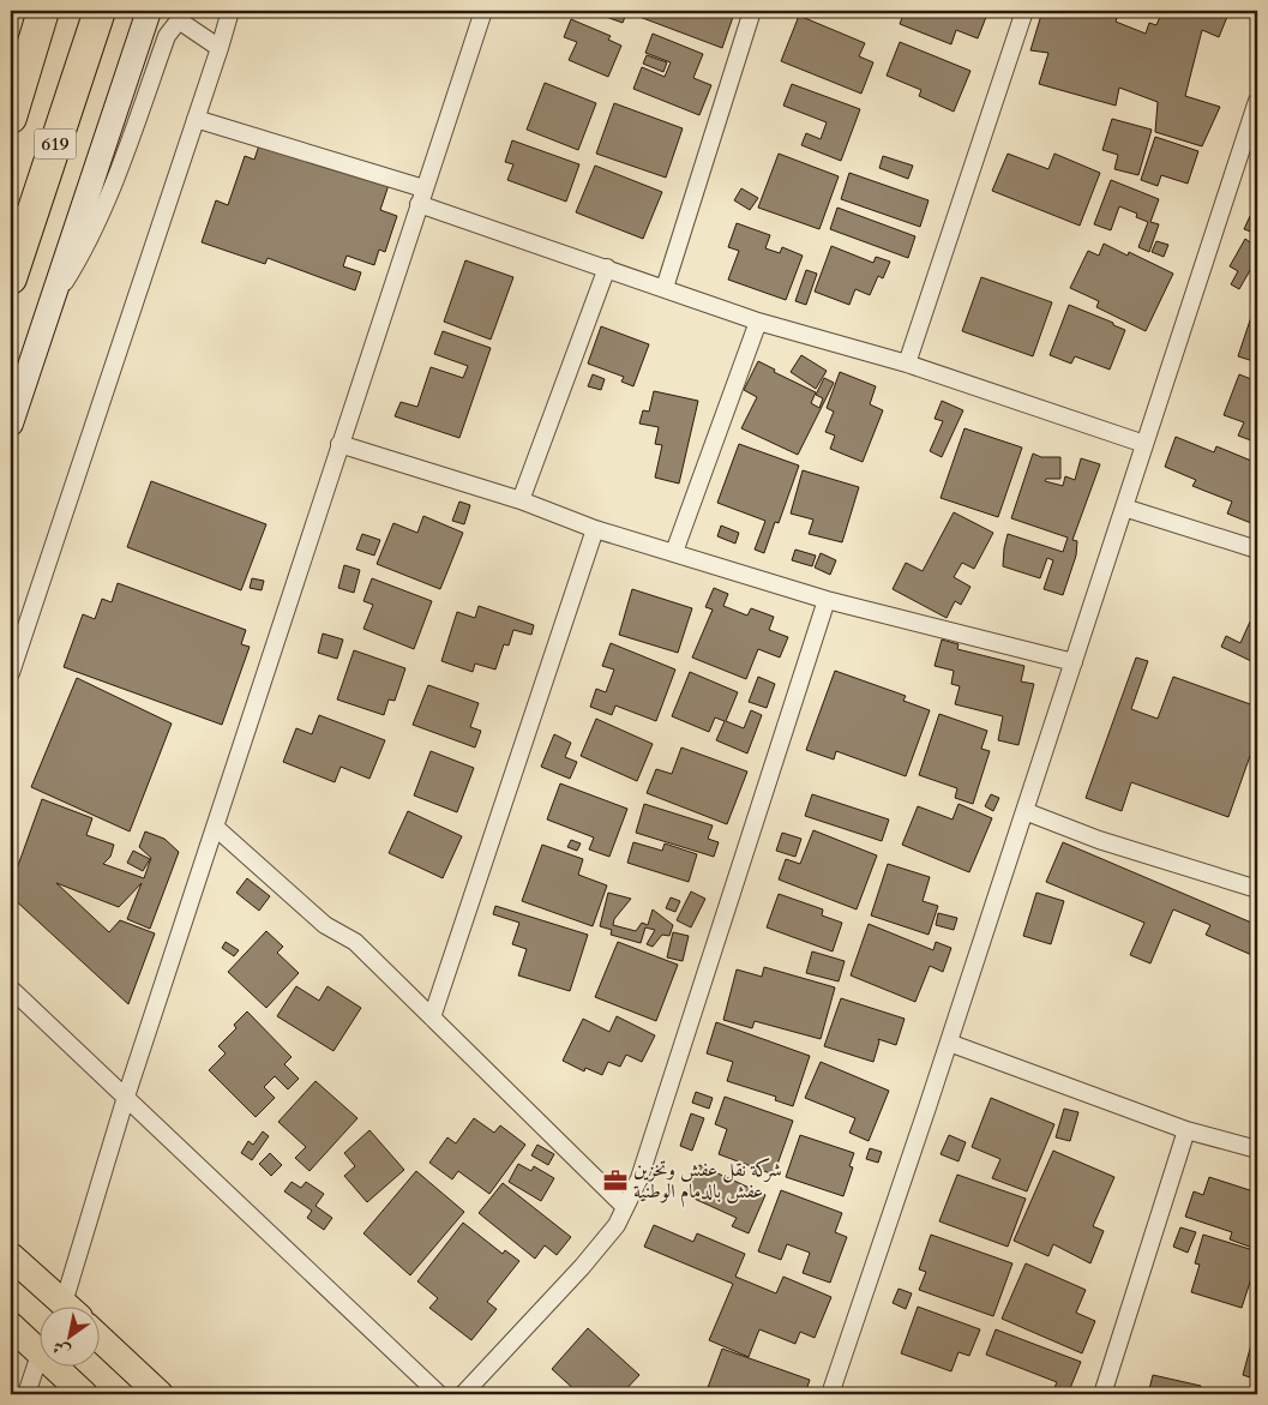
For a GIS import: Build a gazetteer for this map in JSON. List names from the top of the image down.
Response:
{
  "streets": {
    "highway": ["619"]
  },
  "places": {
    "office": ["شركة نقل عفش وتخزين عفش بالدمام الوطنية"]
  },
  "north": "bottom left"
}
